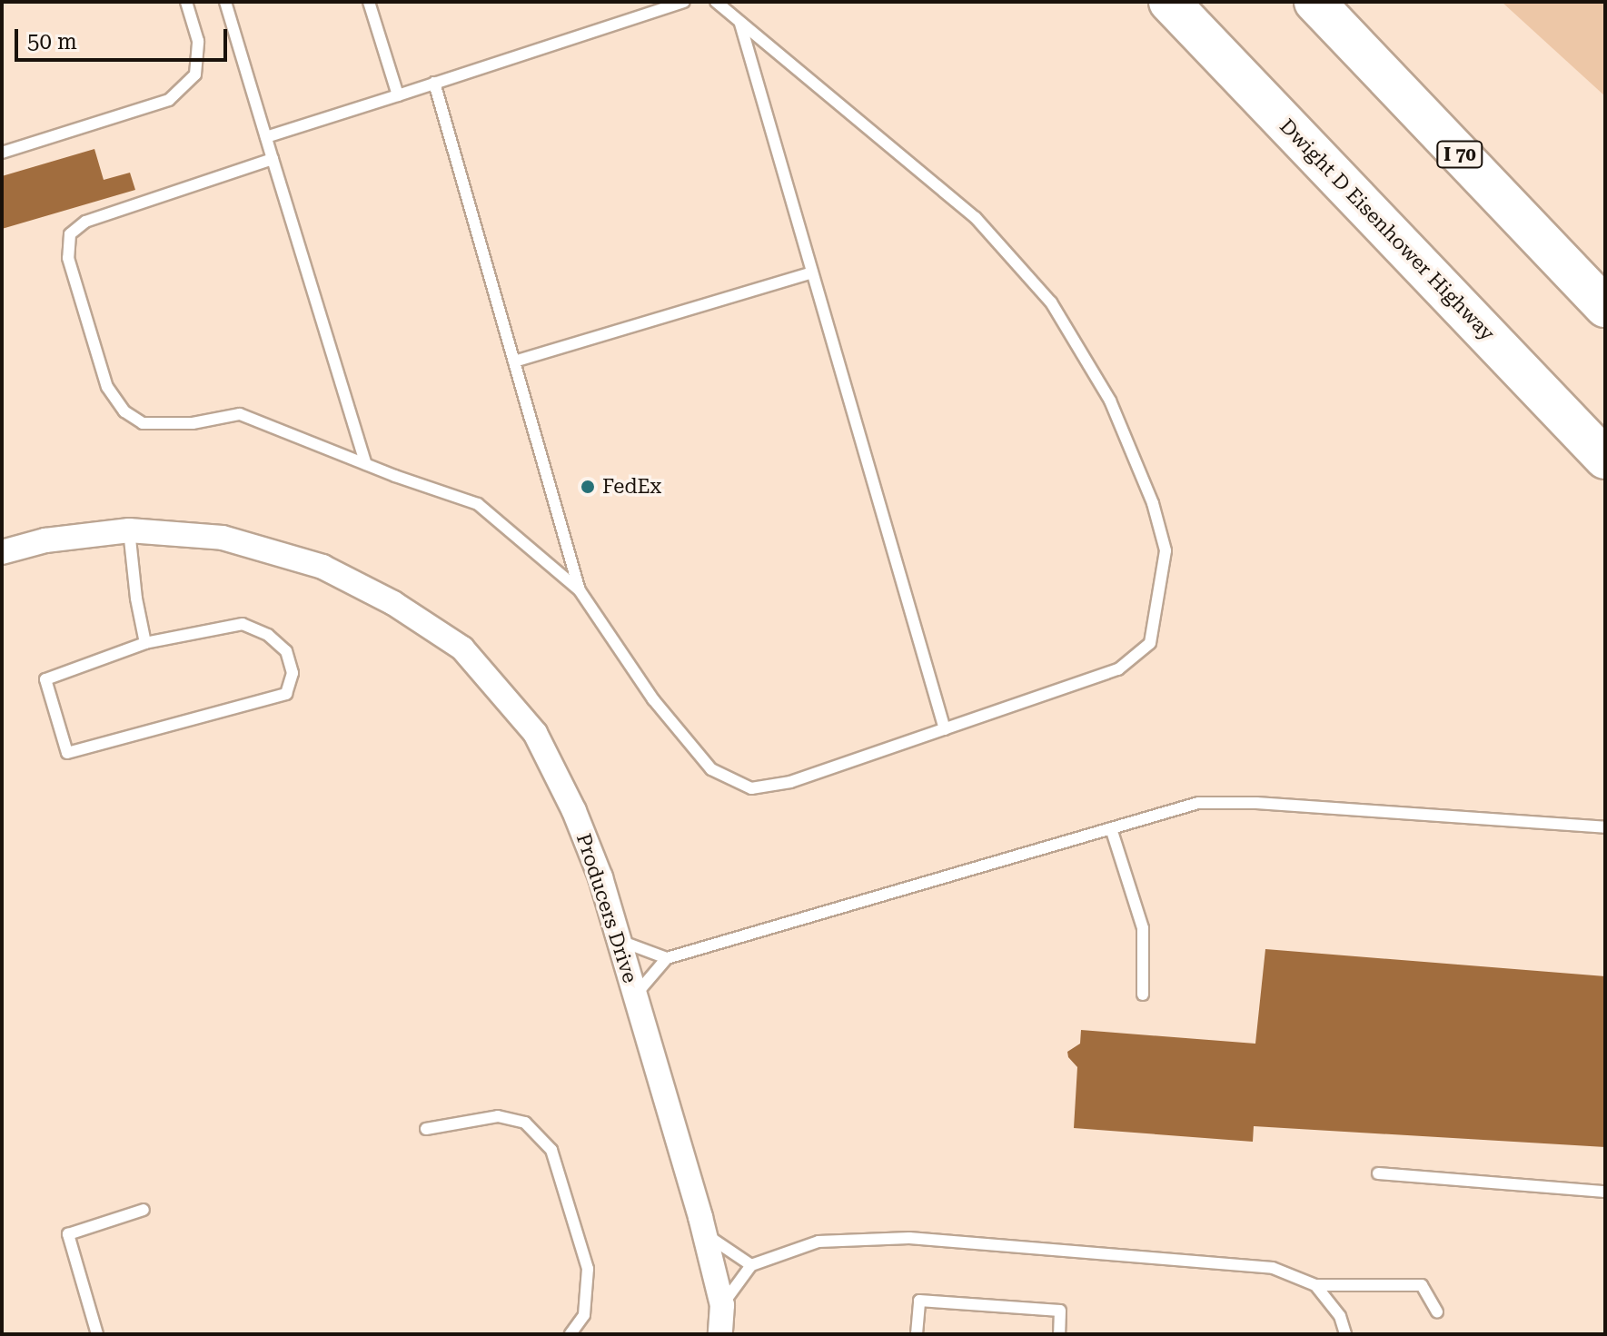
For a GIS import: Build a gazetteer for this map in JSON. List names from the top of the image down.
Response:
{
  "streets": {
    "highway": ["I 70", "Dwight D Eisenhower Highway"],
    "street": ["Producers Drive"]
  },
  "places": ["FedEx"],
  "scale_bar": "50 m"
}
